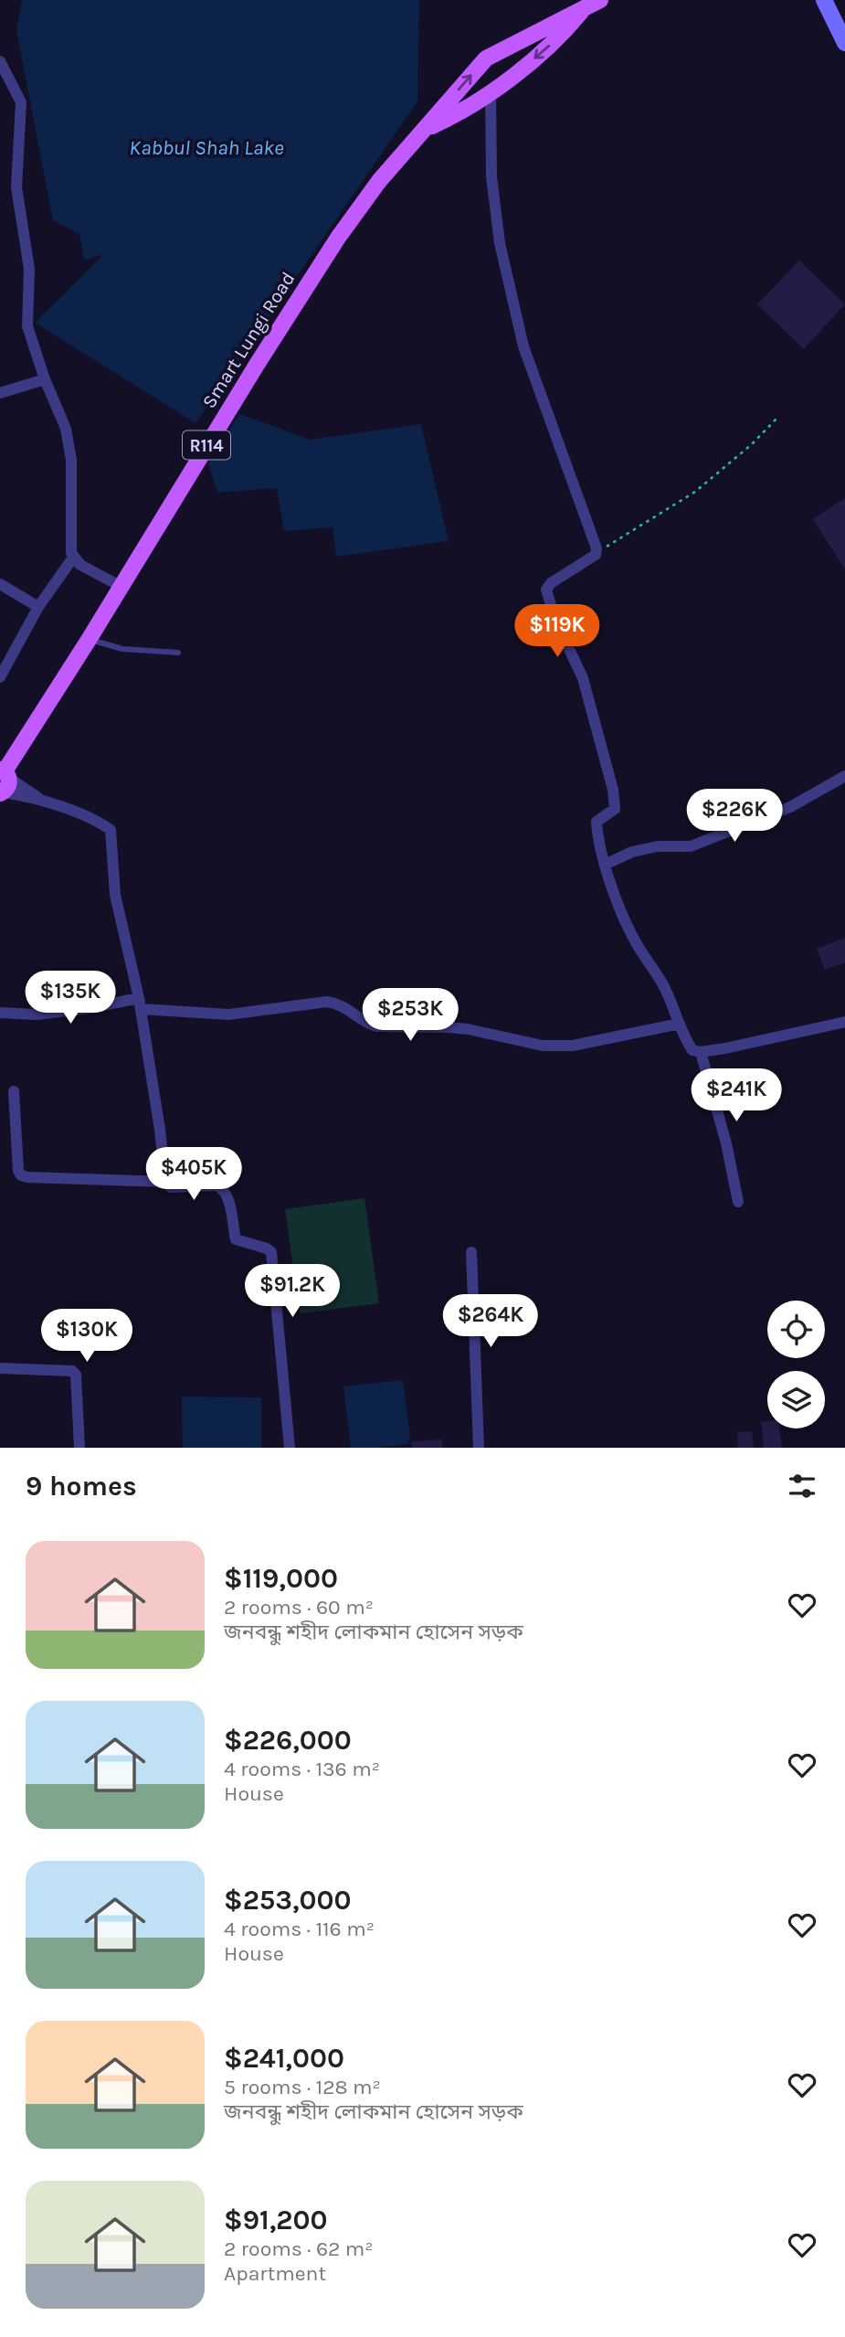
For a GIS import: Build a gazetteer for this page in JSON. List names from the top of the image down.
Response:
{
  "streets": {
    "main road": ["Smart Lungi Road", "R114"]
  },
  "crossings": [
    ["Smart Lungi Road", "R114"]
  ],
  "water": ["Kabbul Shah Lake"],
  "page": {
    "price": [
      "$119K",
      "$226K",
      "$135K",
      "$253K",
      "$241K",
      "$405K",
      "$91.2K",
      "$264K",
      "$130K"
    ],
    "heading": "9 homes",
    "list": [
      {
        "name": "$119,000",
        "note": "2 rooms · 60 m² · জনবন্ধু শহীদ লোকমান হোসেন সড়ক"
      },
      {
        "name": "$226,000",
        "note": "4 rooms · 136 m² · House"
      },
      {
        "name": "$253,000",
        "note": "4 rooms · 116 m² · House"
      },
      {
        "name": "$241,000",
        "note": "5 rooms · 128 m² · জনবন্ধু শহীদ লোকমান হোসেন সড়ক"
      },
      {
        "name": "$91,200",
        "note": "2 rooms · 62 m² · Apartment"
      }
    ]
  }
}
